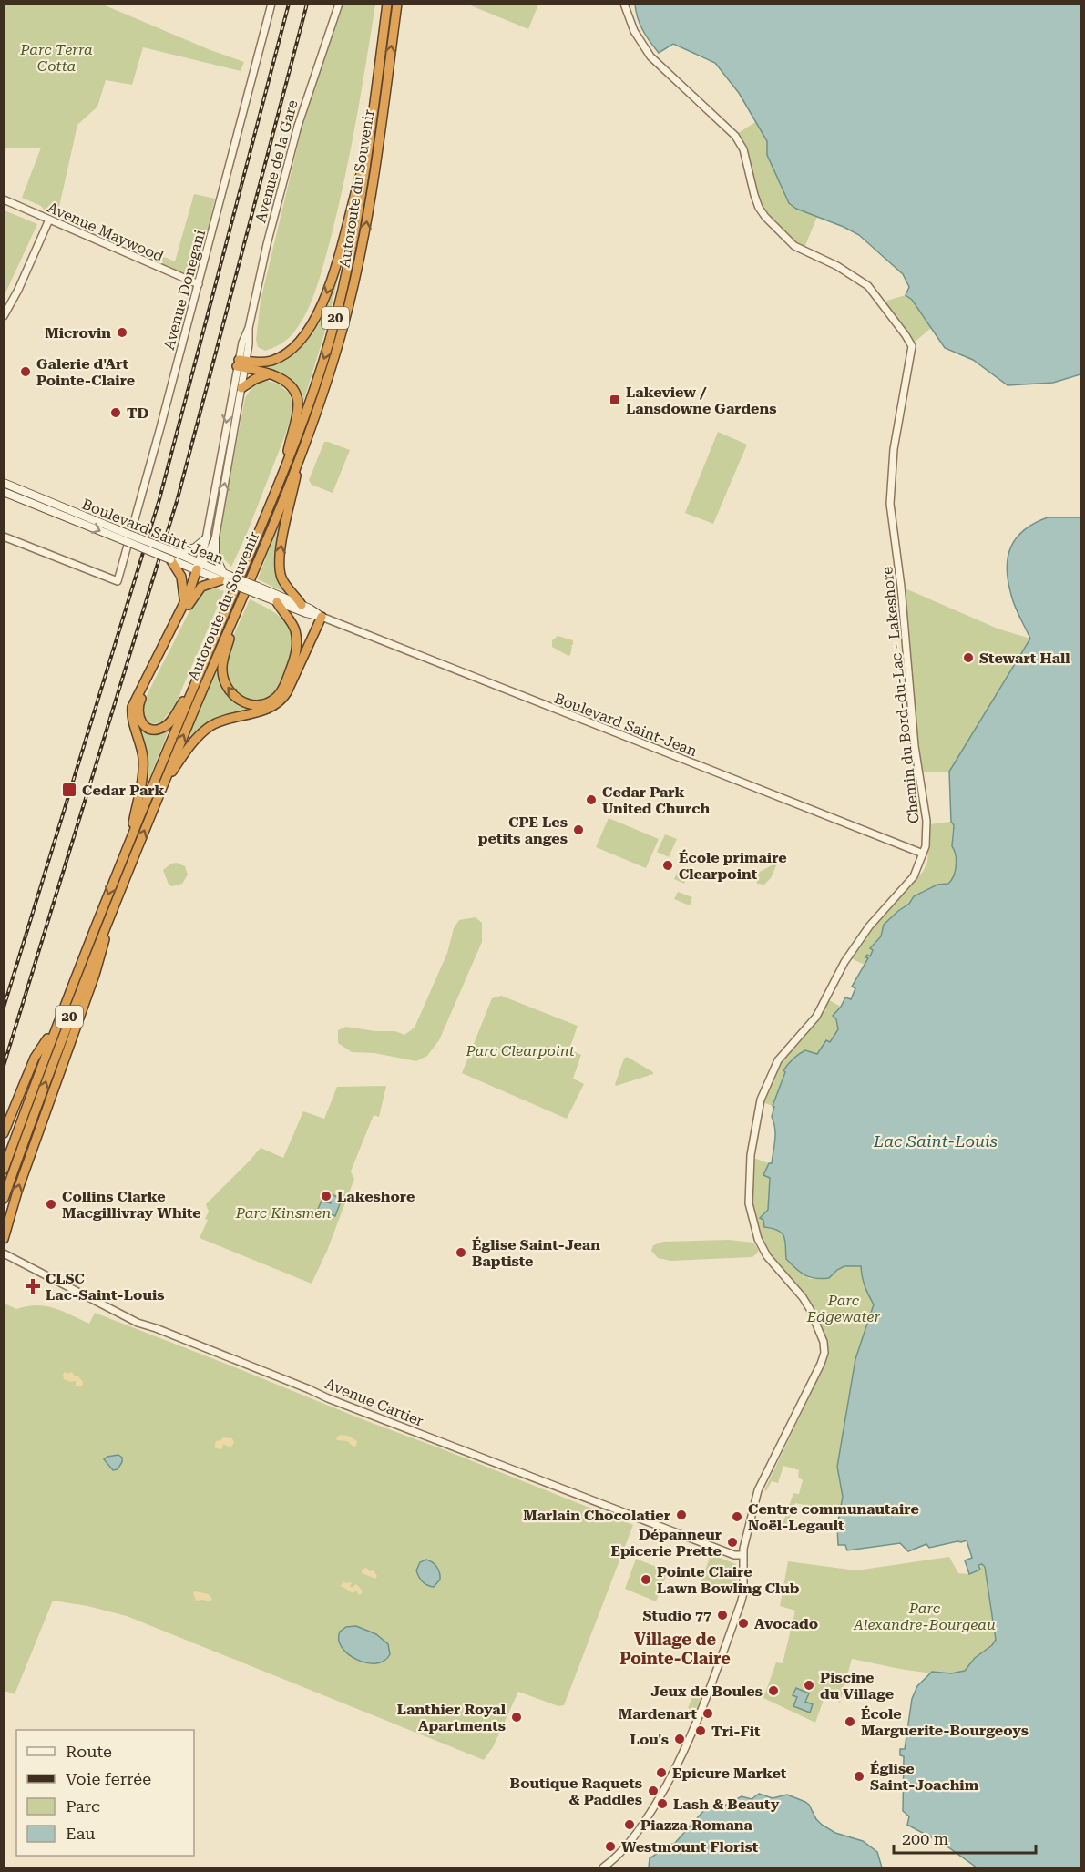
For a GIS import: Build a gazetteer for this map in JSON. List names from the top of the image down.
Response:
{
  "streets": {
    "highway": ["Autoroute du Souvenir", "20"],
    "main road": ["Boulevard Saint-Jean"],
    "street": [
      "Avenue de la Gare",
      "Avenue Maywood",
      "Avenue Donegani",
      "Chemin du Bord-du-Lac - Lakeshore",
      "Avenue Cartier"
    ]
  },
  "crossings": [
    ["Avenue de la Gare", "Boulevard Saint-Jean"],
    ["Avenue Maywood", "Avenue Donegani"],
    ["Boulevard Saint-Jean", "Chemin du Bord-du-Lac - Lakeshore"],
    ["Chemin du Bord-du-Lac - Lakeshore", "Avenue Cartier"]
  ],
  "districts": ["Village de Pointe-Claire"],
  "water": ["Lac Saint-Louis"],
  "parks": [
    "Parc Terra Cotta",
    "Parc Clearpoint",
    "Parc Kinsmen",
    "Parc Edgewater",
    "Parc Alexandre-Bourgeau"
  ],
  "places": {
    "other": [
      "Microvin",
      "Galerie d'Art Pointe-Claire",
      "TD",
      "Stewart Hall",
      "Cedar Park United Church",
      "CPE Les petits anges",
      "École primaire Clearpoint",
      "Lakeshore",
      "Collins Clarke Macgillivray White",
      "Église Saint-Jean Baptiste",
      "Marlain Chocolatier",
      "Centre communautaire Noël-Legault",
      "Dépanneur Epicerie Prette",
      "Pointe Claire Lawn Bowling Club",
      "Studio 77",
      "Avocado",
      "Piscine du Village",
      "Jeux de Boules",
      "Mardenart",
      "Lanthier Royal Apartments",
      "École Marguerite-Bourgeoys",
      "Tri-Fit",
      "Lou's",
      "Epicure Market",
      "Église Saint-Joachim",
      "Boutique Raquets & Paddles",
      "Lash & Beauty",
      "Piazza Romana",
      "Westmount Florist"
    ],
    "transit": ["Lakeview / Lansdowne Gardens", "Cedar Park"],
    "health": ["CLSC Lac-Saint-Louis"]
  },
  "legend": [
    "Route",
    "Voie ferrée",
    "Parc",
    "Eau"
  ],
  "scale_bar": "200 m"
}
